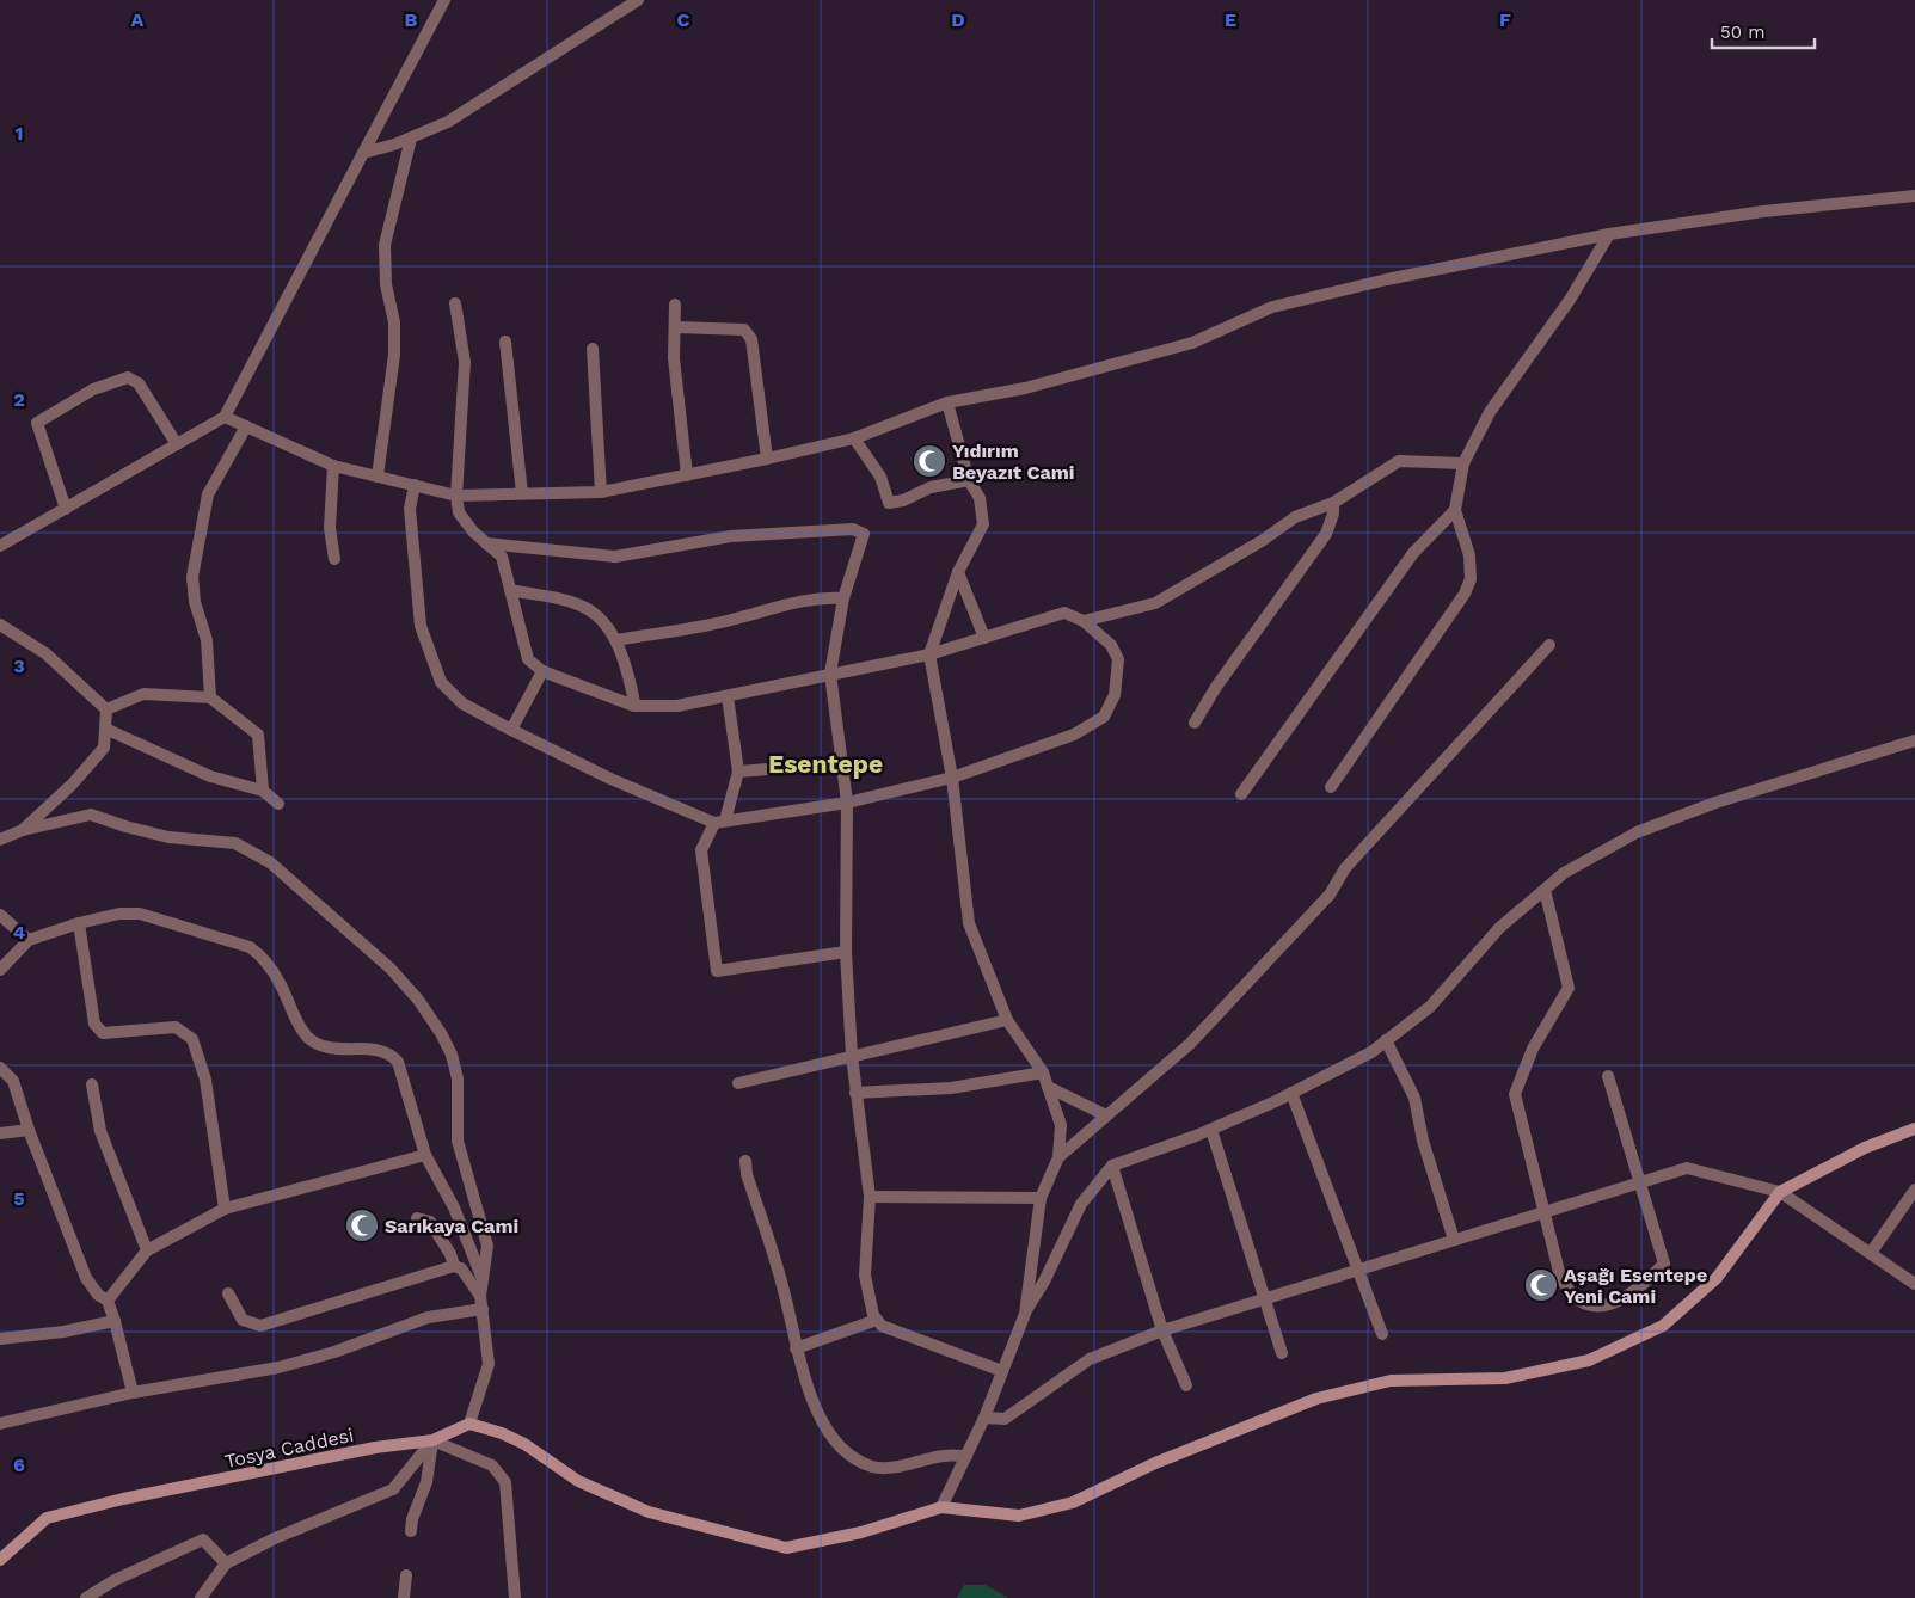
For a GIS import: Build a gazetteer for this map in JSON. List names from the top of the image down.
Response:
{
  "streets": {
    "main road": ["Tosya Caddesi"]
  },
  "districts": ["Esentepe"],
  "places": {
    "mosque": ["Yıdırım Beyazıt Cami", "Sarıkaya Cami", "Aşağı Esentepe Yeni Cami"]
  },
  "scale_bar": "50 m",
  "grid": {
    "columns": [
      "A",
      "B",
      "C",
      "D",
      "E",
      "F"
    ],
    "rows": [
      "1",
      "2",
      "3",
      "4",
      "5",
      "6"
    ]
  }
}
